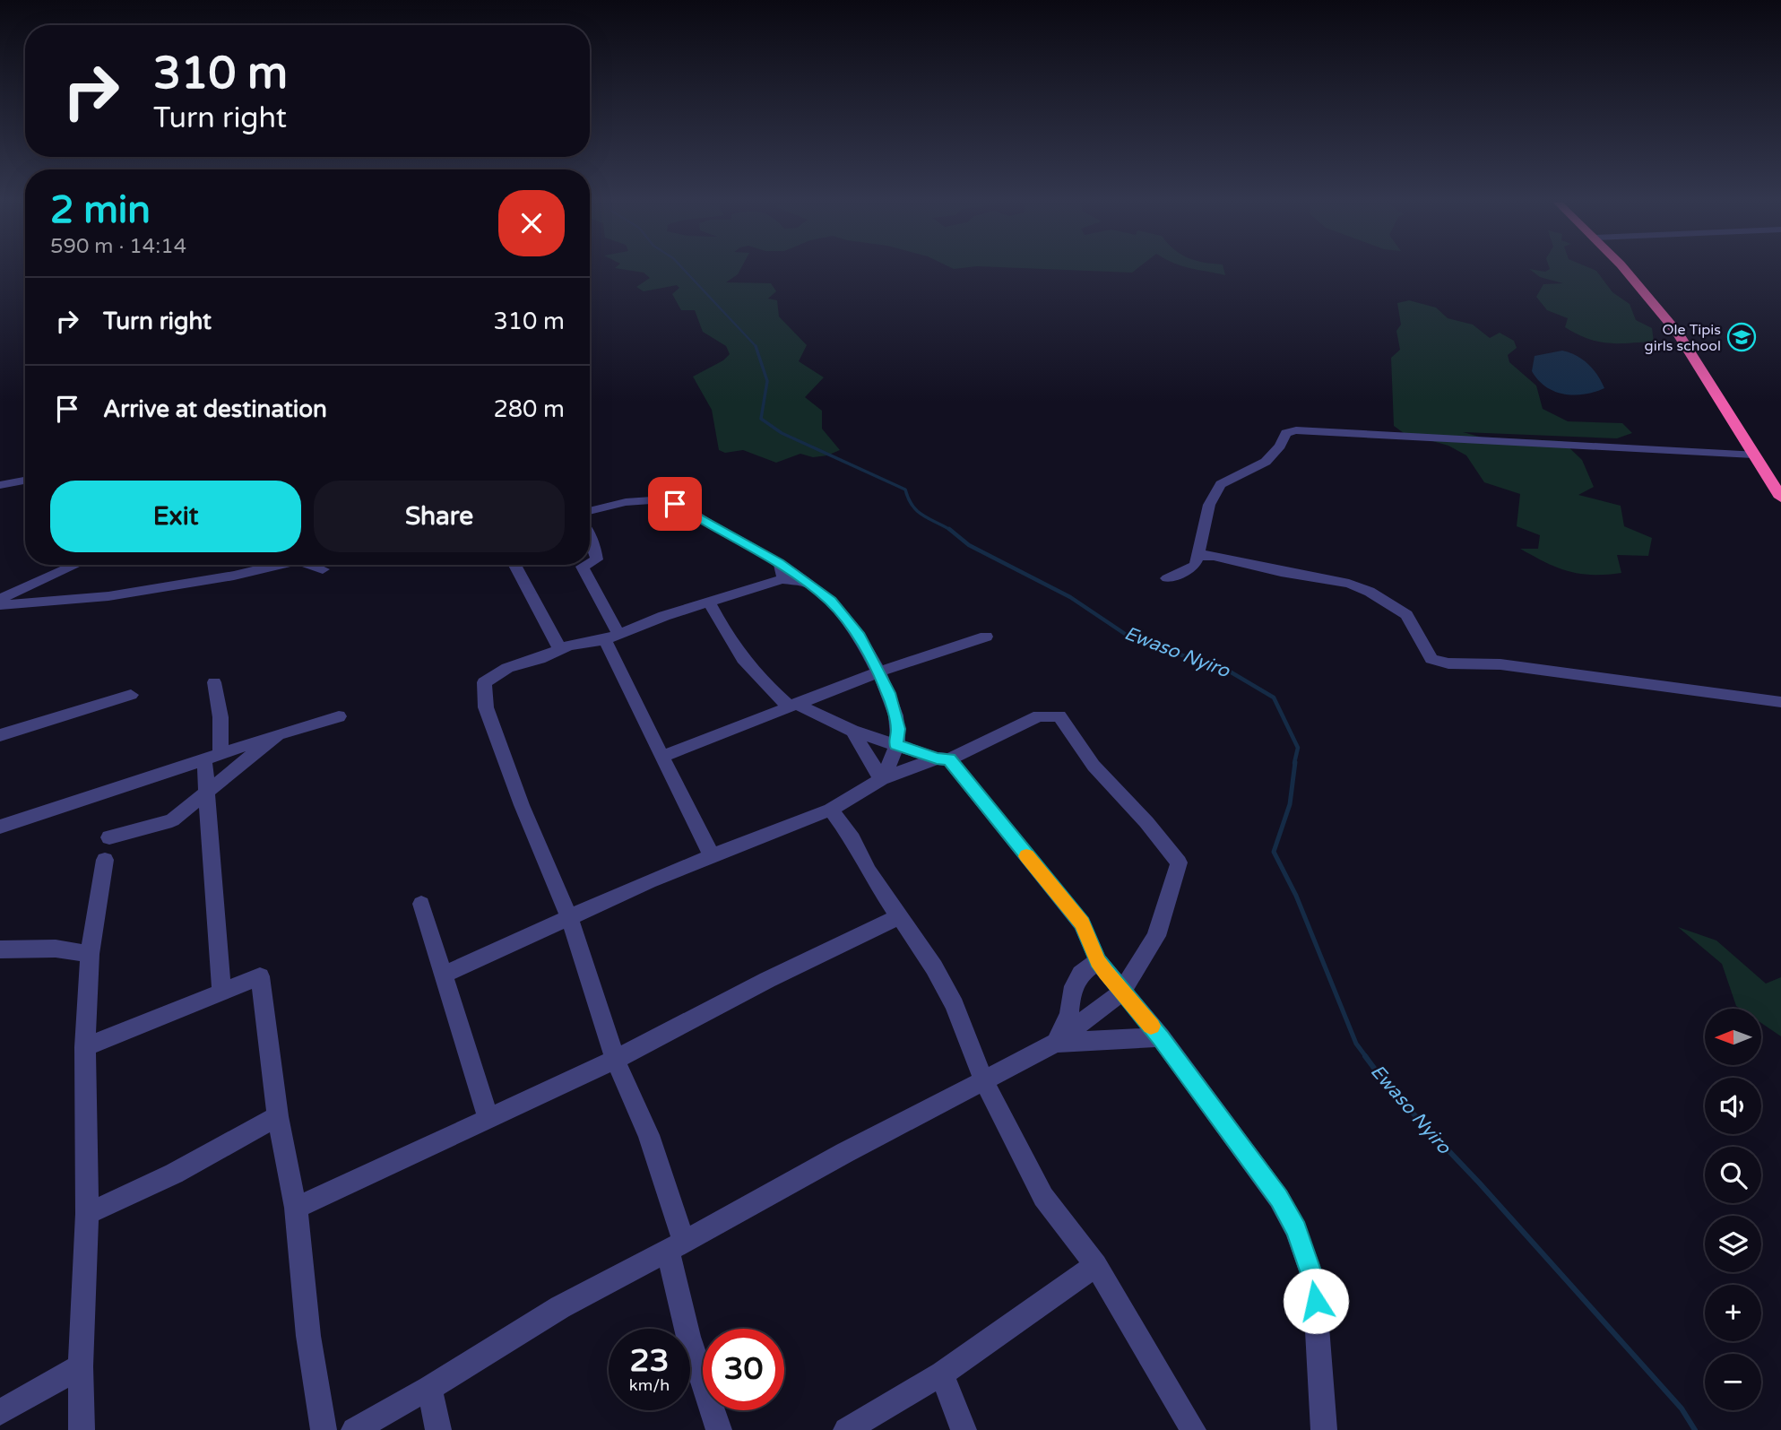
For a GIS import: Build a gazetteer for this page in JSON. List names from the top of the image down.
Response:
{
  "water": ["Ewaso Nyiro"],
  "places": {
    "school or university": ["Ole Tipis girls school"]
  },
  "north": "left",
  "page": {
    "turn": ["310 m", "Turn right"],
    "heading": ["2 min", "590 m · 14:14"],
    "list": [
      {
        "name": "Turn right",
        "value": "310 m"
      },
      {
        "name": "Arrive at destination",
        "value": "280 m"
      }
    ],
    "buttons": ["Exit", "Share"],
    "map_buttons": ["+", "−"],
    "speed": "23 km/h",
    "limit": "30"
  }
}
